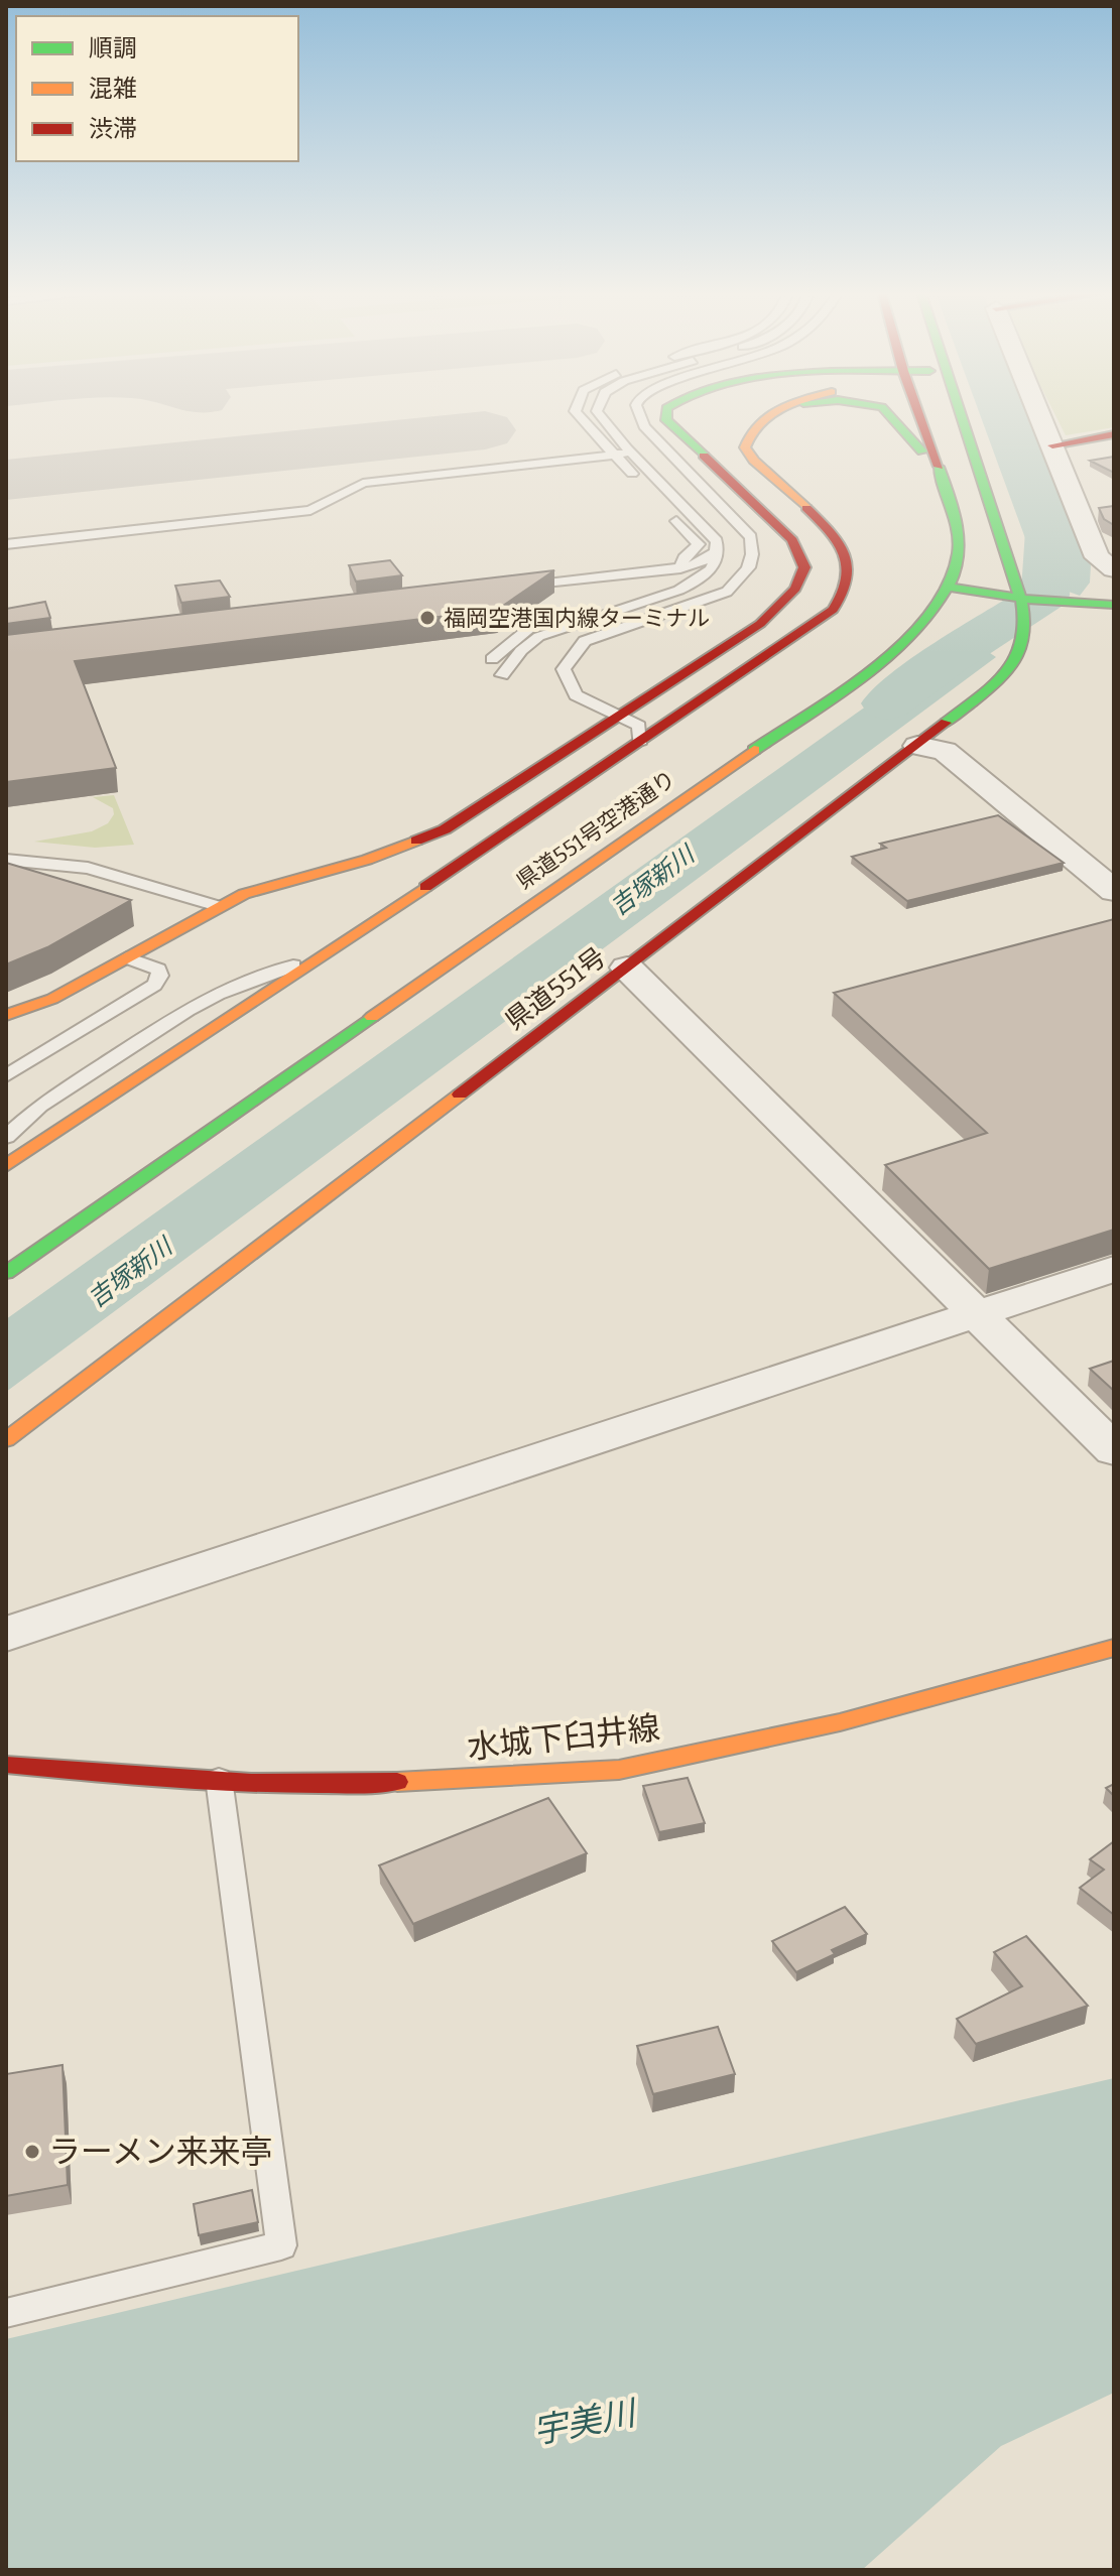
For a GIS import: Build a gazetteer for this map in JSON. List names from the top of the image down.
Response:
{
  "streets": {
    "main road": ["県道551号空港通り", "県道551号", "水城下臼井線"]
  },
  "water": ["吉塚新川", "宇美川"],
  "places": ["福岡空港国内線ターミナル", "ラーメン来来亭"],
  "legend": ["順調", "混雑", "渋滞"]
}
